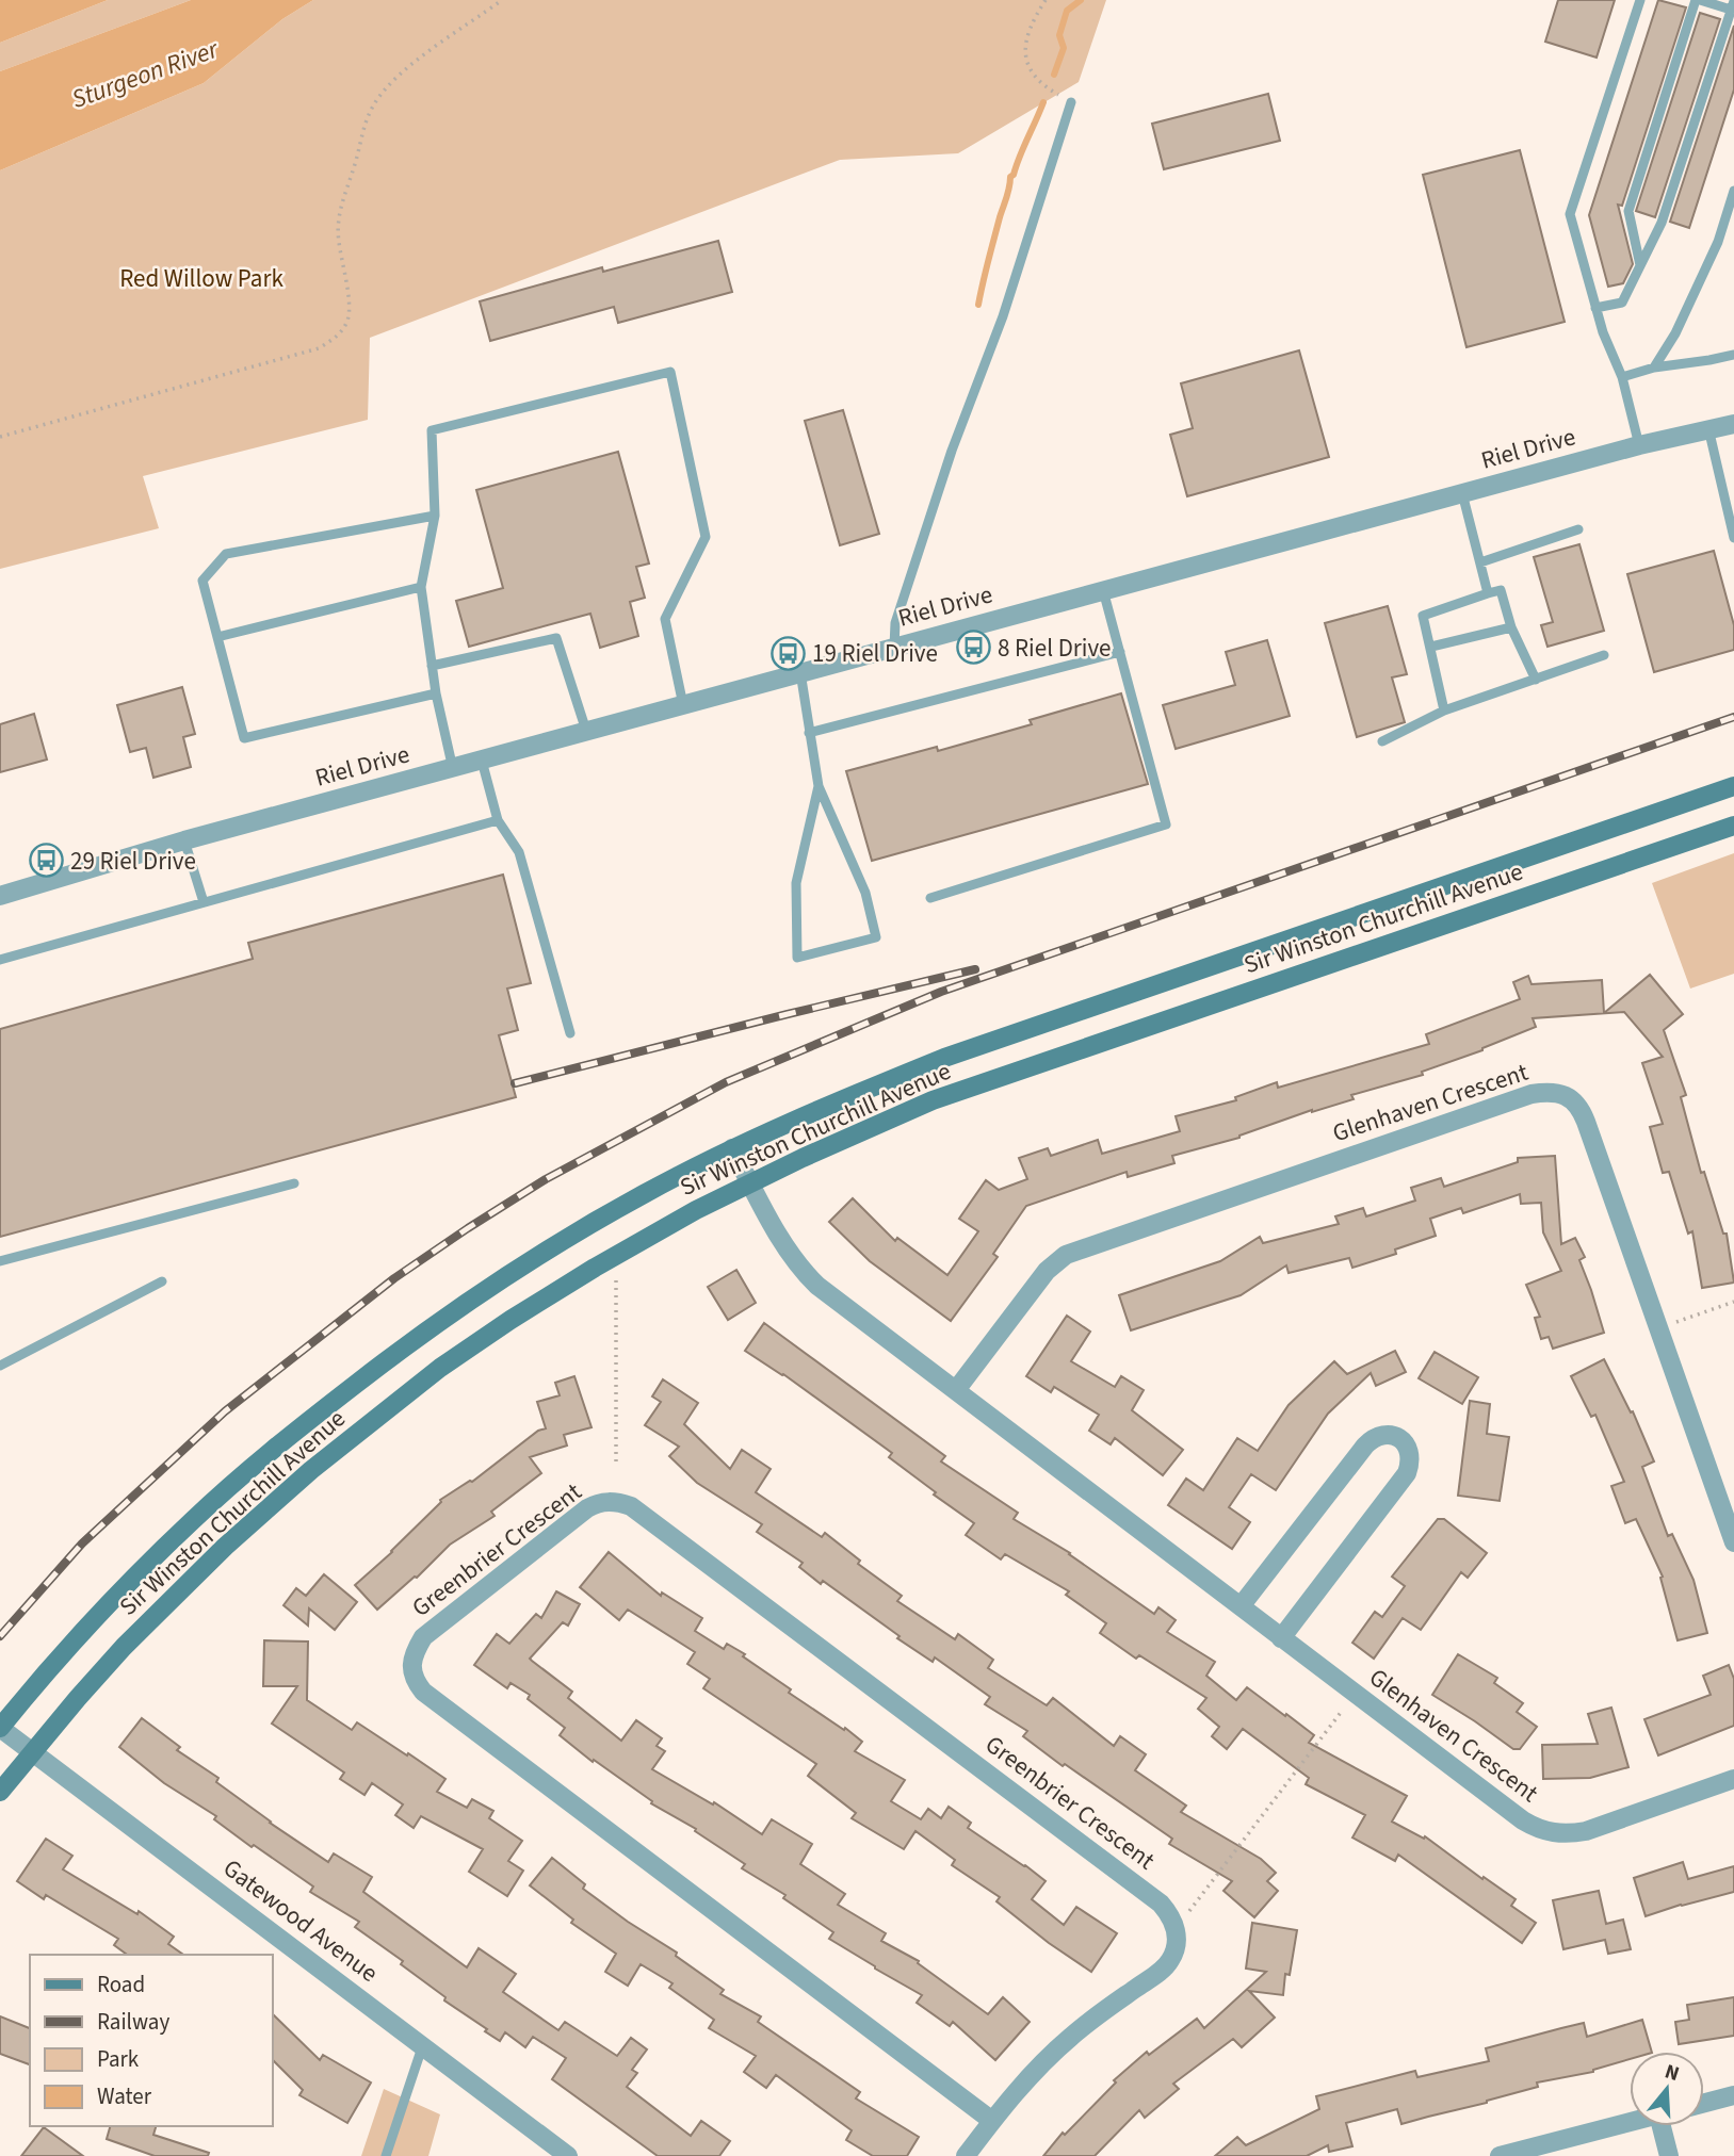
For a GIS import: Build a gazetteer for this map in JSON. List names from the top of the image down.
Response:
{
  "streets": {
    "main road": ["Sir Winston Churchill Avenue"],
    "street": [
      "Riel Drive",
      "Glenhaven Crescent",
      "Greenbrier Crescent",
      "Gatewood Avenue"
    ]
  },
  "crossings": [
    ["Sir Winston Churchill Avenue", "Glenhaven Crescent"],
    ["Sir Winston Churchill Avenue", "Gatewood Avenue"]
  ],
  "water": ["Sturgeon River"],
  "parks": ["Red Willow Park"],
  "places": {
    "bus stop": ["8 Riel Drive", "19 Riel Drive", "29 Riel Drive"]
  },
  "legend": [
    "Road",
    "Railway",
    "Park",
    "Water"
  ],
  "north": "top"
}
